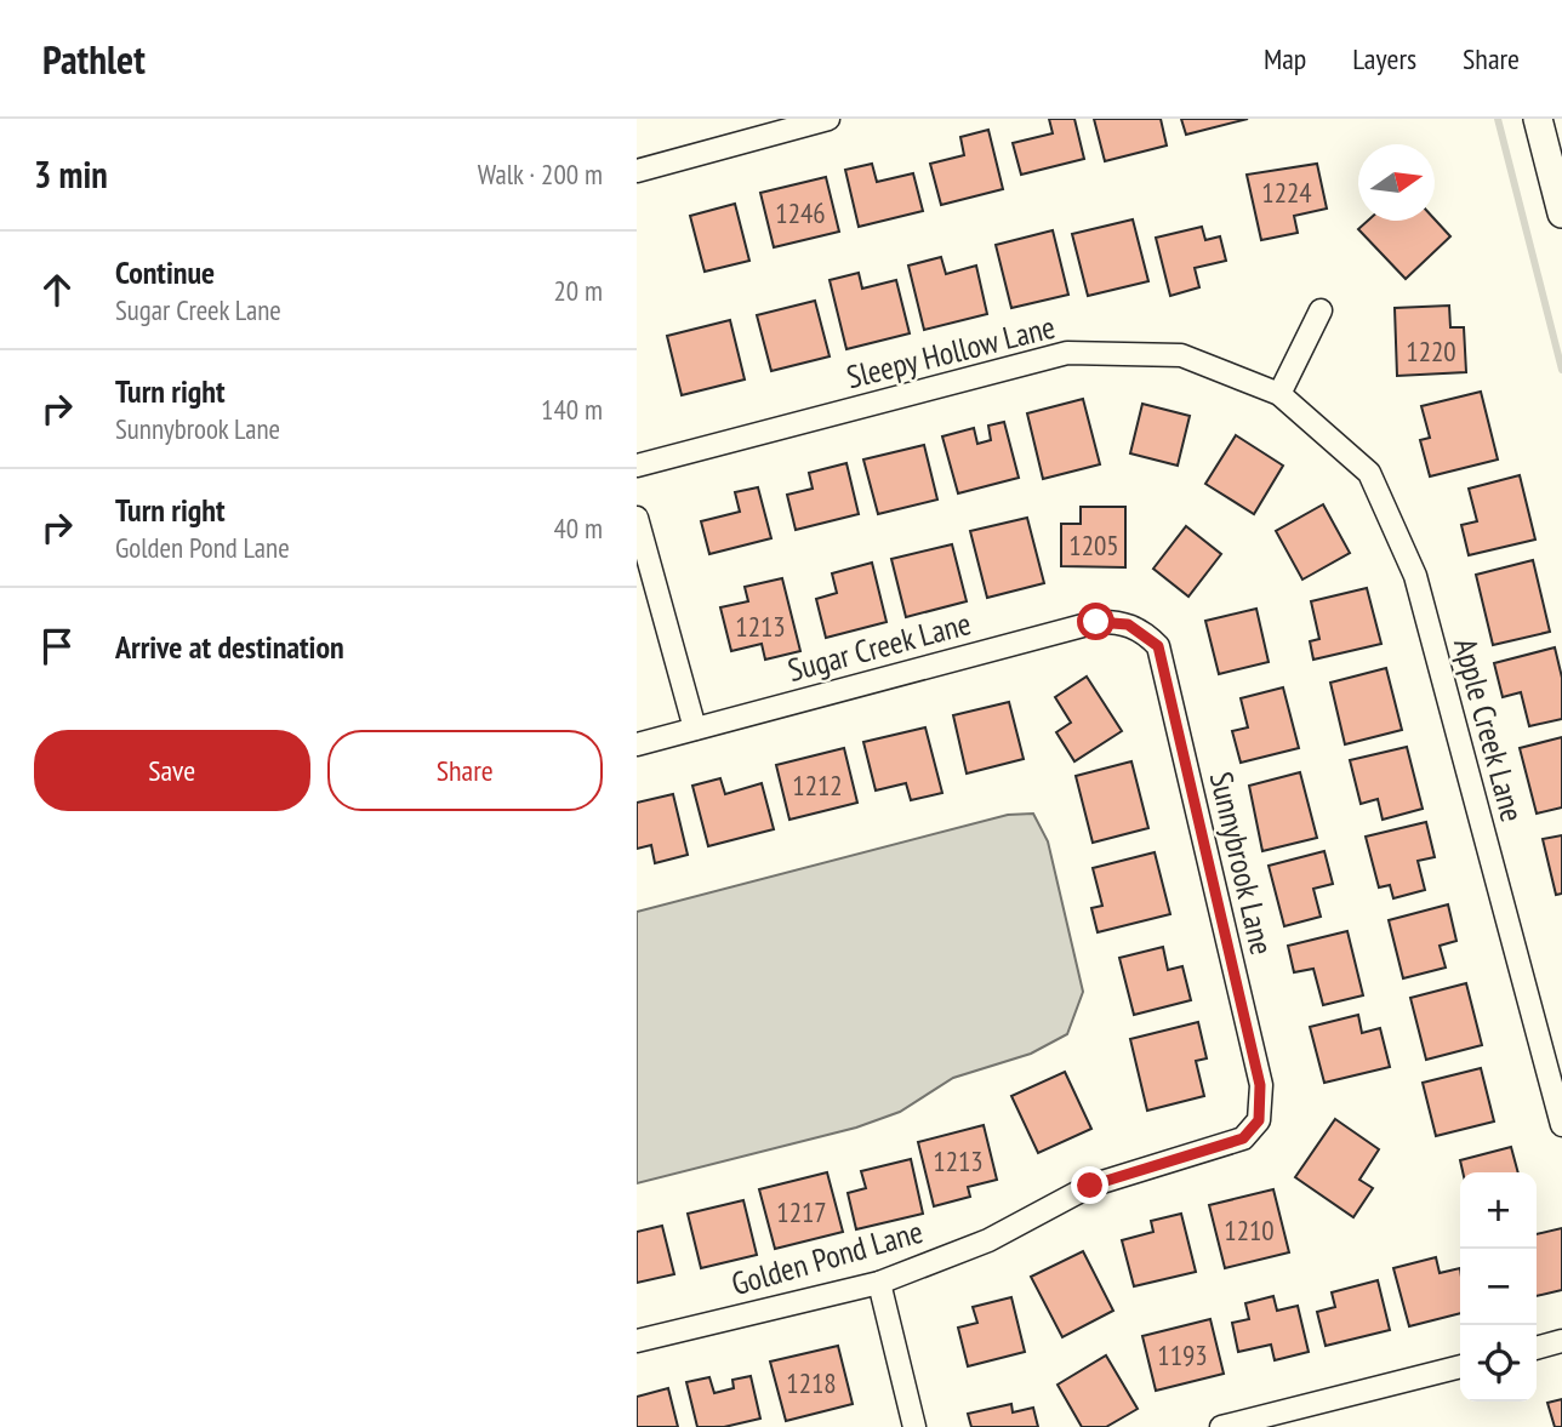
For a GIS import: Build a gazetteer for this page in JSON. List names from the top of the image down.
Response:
{
  "streets": {
    "street": [
      "Sleepy Hollow Lane",
      "Sugar Creek Lane",
      "Apple Creek Lane",
      "Sunnybrook Lane",
      "Golden Pond Lane"
    ]
  },
  "crossings": [
    ["Sleepy Hollow Lane", "Apple Creek Lane"],
    ["Sugar Creek Lane", "Sunnybrook Lane"],
    ["Sunnybrook Lane", "Golden Pond Lane"]
  ],
  "house_numbers": [
    "1224",
    "1246",
    "1220",
    "1205",
    "1213",
    "1212",
    "1213",
    "1217",
    "1210",
    "1193",
    "1218"
  ],
  "north": "right",
  "page": {
    "header": "Pathlet",
    "nav": ["Map", "Layers", "Share"],
    "heading": ["3 min", "Walk · 200 m"],
    "list": [
      ["Continue", "Sugar Creek Lane", "20 m"],
      ["Turn right", "Sunnybrook Lane", "140 m"],
      ["Turn right", "Golden Pond Lane", "40 m"],
      "Arrive at destination"
    ],
    "buttons": ["Save", "Share"],
    "map_buttons": ["+", "−"]
  }
}
